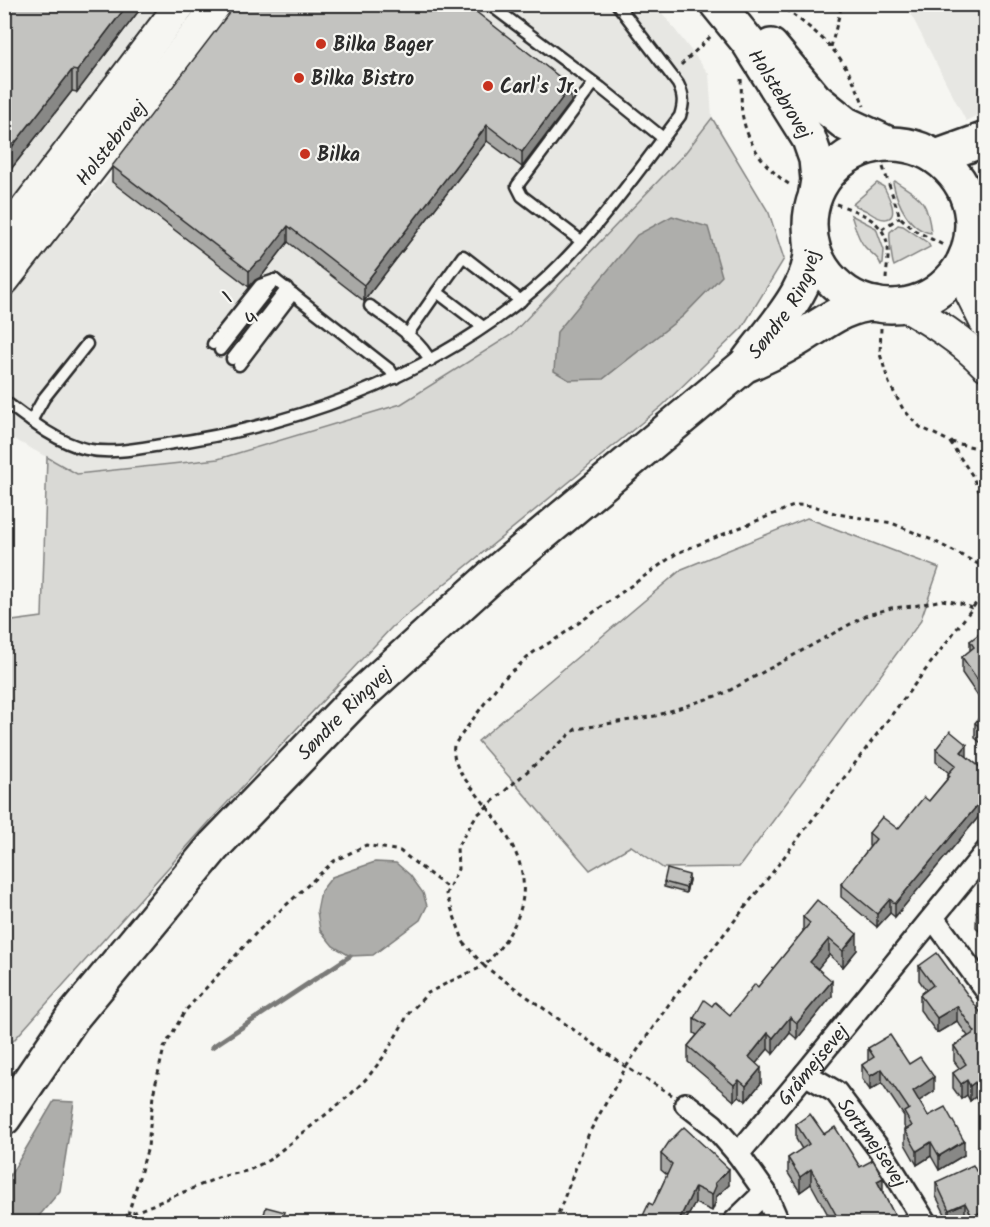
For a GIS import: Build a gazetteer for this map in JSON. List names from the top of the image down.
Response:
{
  "streets": {
    "main road": ["Holstebrovej", "Søndre Ringvej"],
    "street": ["Gråmejsevej", "Sortmejsevej"],
    "lane": ["4"]
  },
  "crossings": [
    ["Holstebrovej", "Søndre Ringvej"],
    ["Gråmejsevej", "Sortmejsevej"]
  ],
  "places": [
    "Bilka Bager",
    "Bilka Bistro",
    "Carl's Jr.",
    "Bilka"
  ]
}
